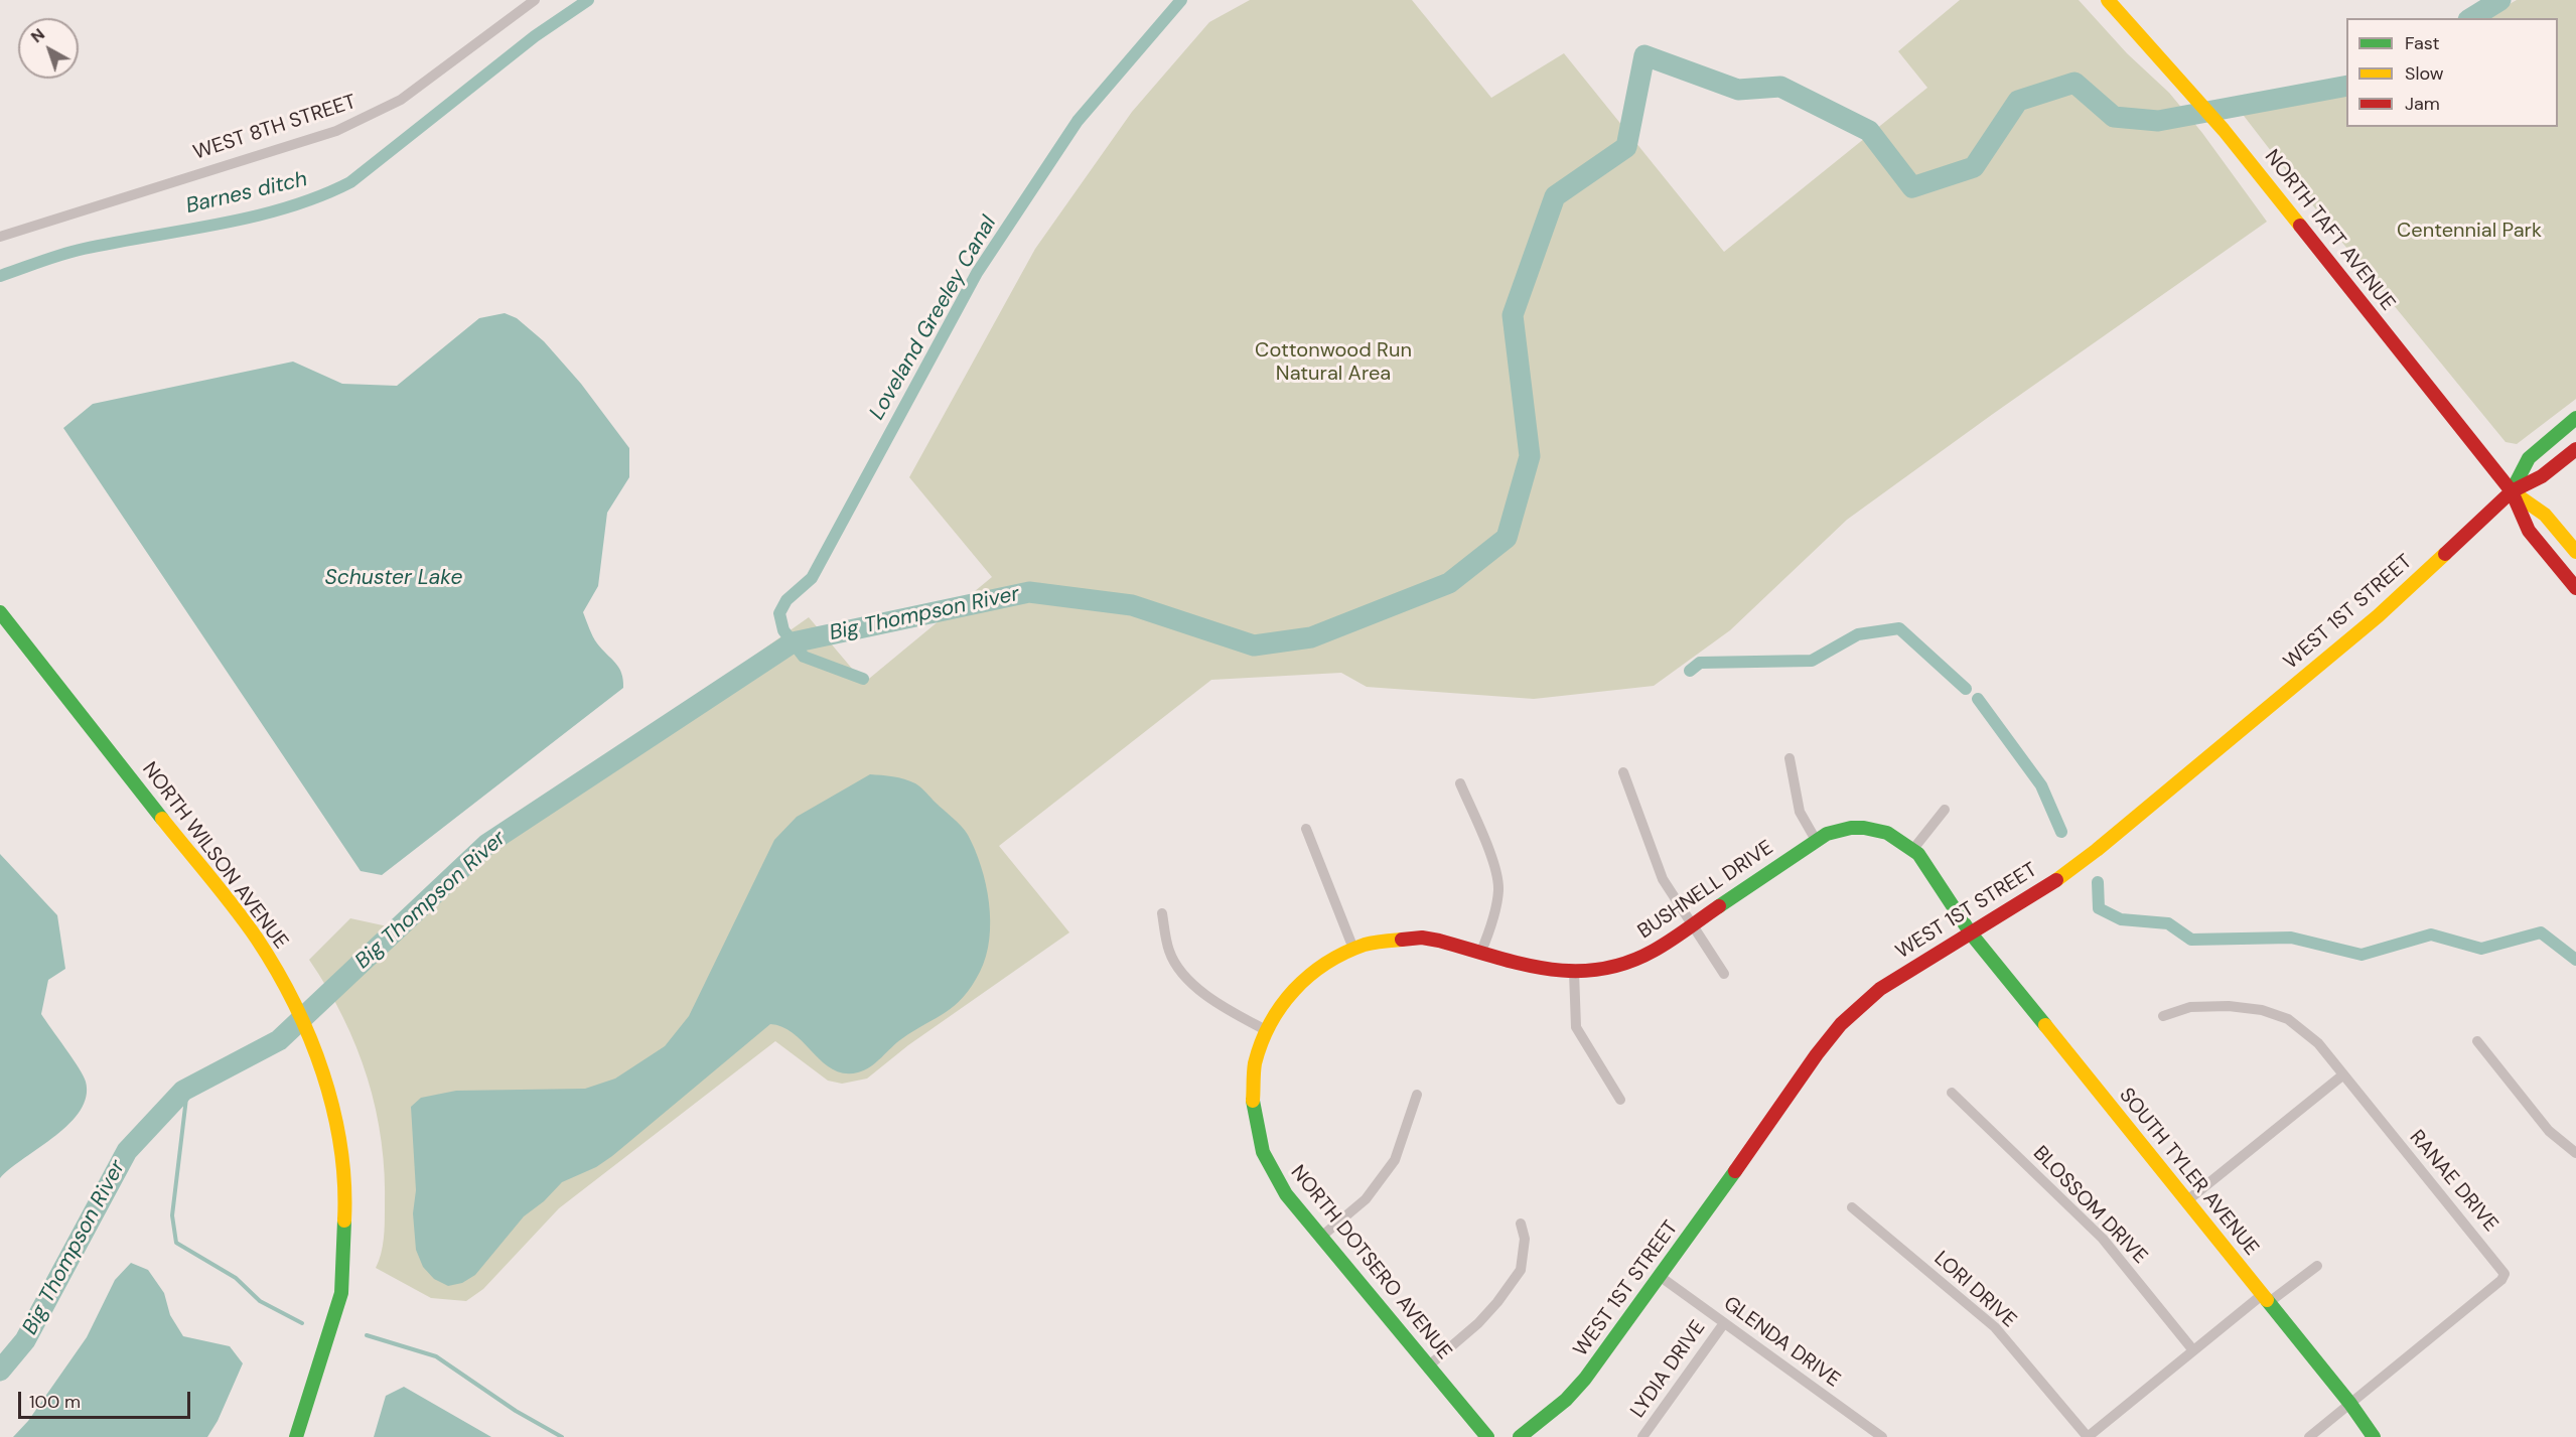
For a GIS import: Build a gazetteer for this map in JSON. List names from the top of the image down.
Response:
{
  "streets": {
    "main road": [
      "NORTH TAFT AVENUE",
      "WEST 1ST STREET",
      "NORTH WILSON AVENUE",
      "BUSHNELL DRIVE",
      "SOUTH TYLER AVENUE",
      "NORTH DOTSERO AVENUE"
    ],
    "street": [
      "WEST 8TH STREET",
      "RANAE DRIVE",
      "BLOSSOM DRIVE",
      "LORI DRIVE",
      "GLENDA DRIVE",
      "LYDIA DRIVE"
    ]
  },
  "crossings": [
    ["NORTH TAFT AVENUE", "WEST 1ST STREET"],
    ["WEST 1ST STREET", "BUSHNELL DRIVE"],
    ["WEST 1ST STREET", "SOUTH TYLER AVENUE"],
    ["WEST 1ST STREET", "GLENDA DRIVE"],
    ["BUSHNELL DRIVE", "SOUTH TYLER AVENUE"],
    ["BUSHNELL DRIVE", "NORTH DOTSERO AVENUE"],
    ["SOUTH TYLER AVENUE", "RANAE DRIVE"],
    ["GLENDA DRIVE", "LYDIA DRIVE"]
  ],
  "water": [
    "Barnes ditch",
    "Loveland Greeley Canal",
    "Schuster Lake",
    "Big Thompson River"
  ],
  "parks": ["Centennial Park", "Cottonwood Run Natural Area"],
  "legend": ["Fast", "Slow", "Jam"],
  "scale_bar": "100 m",
  "north": "top left"
}
